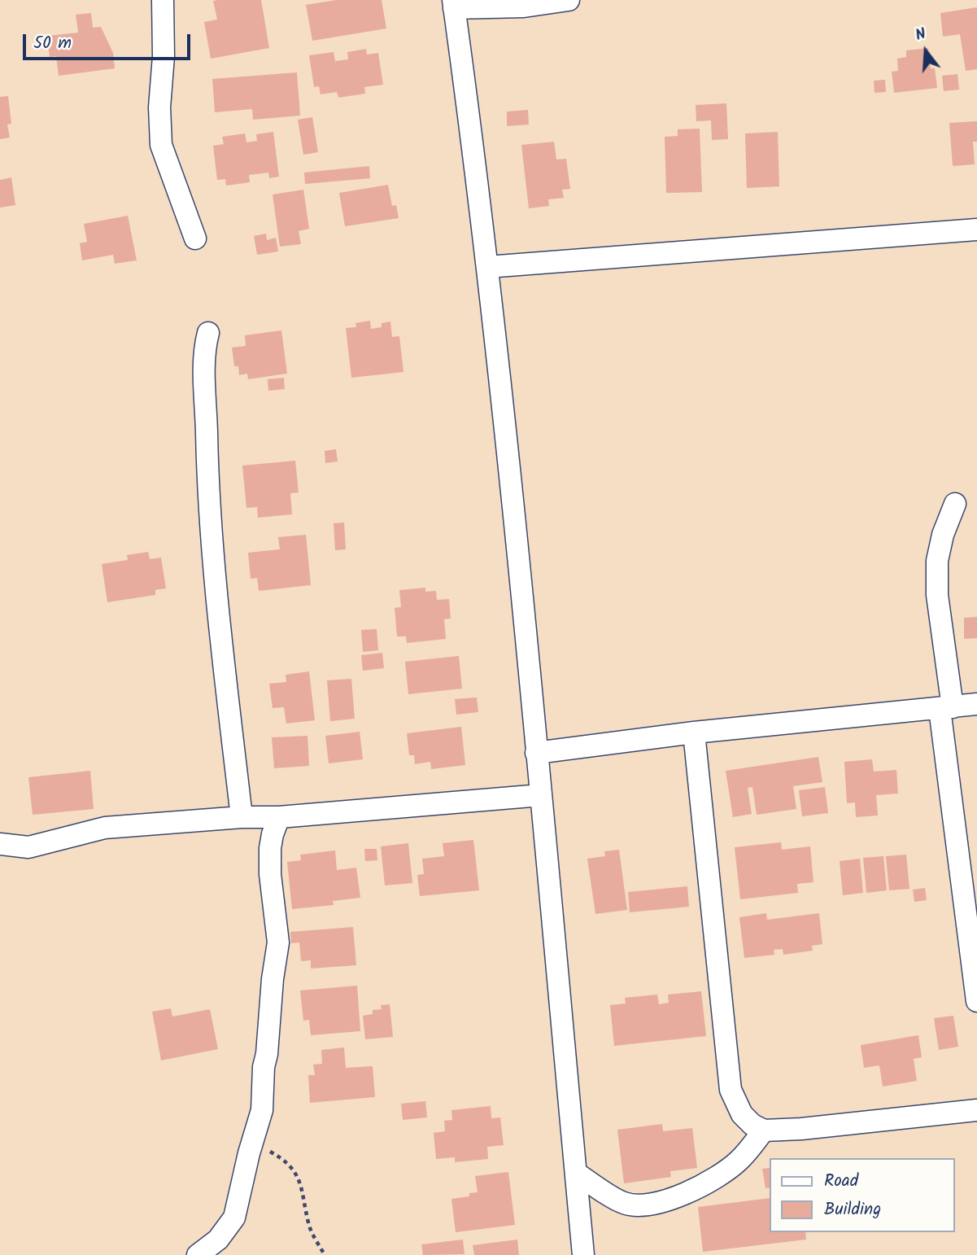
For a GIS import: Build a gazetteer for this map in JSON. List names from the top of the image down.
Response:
{
  "legend": ["Road", "Building"],
  "scale_bar": "50 m",
  "north": "top"
}
